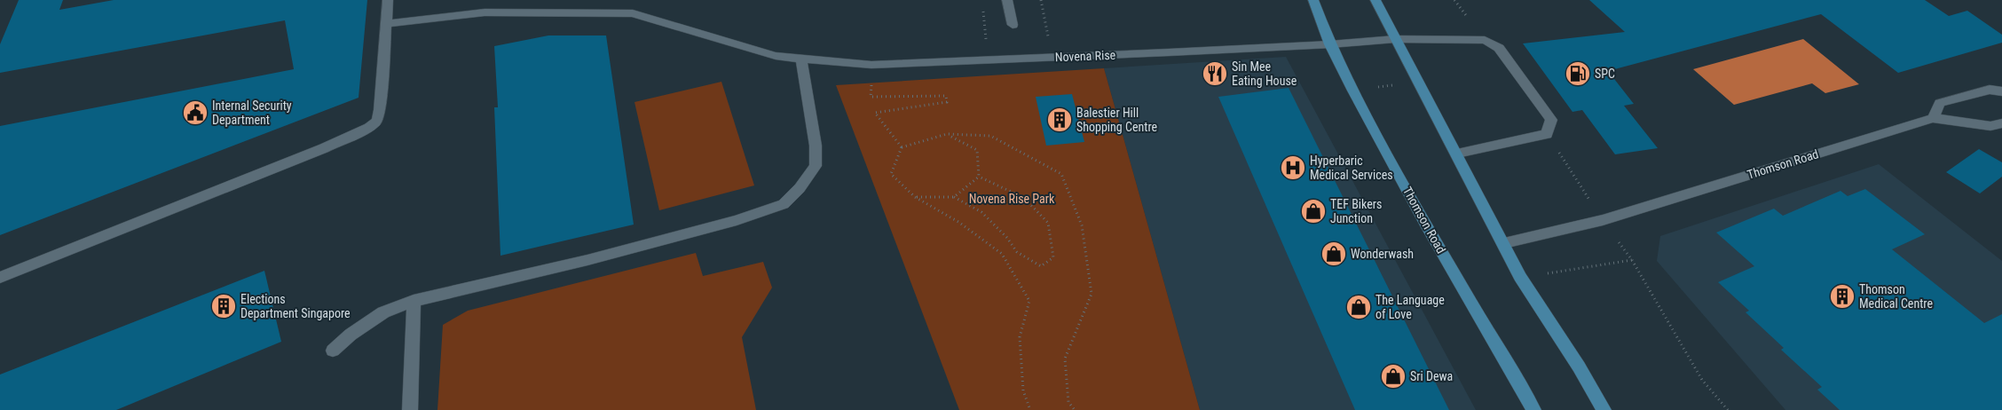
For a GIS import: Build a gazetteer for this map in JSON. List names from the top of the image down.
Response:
{
  "streets": {
    "main road": ["Thomson Road"],
    "street": ["Novena Rise"]
  },
  "crossings": [
    ["Novena Rise", "Thomson Road"]
  ],
  "parks": ["Novena Rise Park"],
  "places": {
    "restaurant": ["Sin Mee Eating House"],
    "fuel station": ["SPC"],
    "public building": ["Internal Security Department"],
    "building": ["Balestier Hill Shopping Centre", "Thomson Medical Centre", "Elections Department Singapore"],
    "hospital": ["Hyperbaric Medical Services"],
    "shop": [
      "TEF Bikers Junction",
      "Wonderwash",
      "The Language of Love",
      "Sri Dewa"
    ]
  }
}
